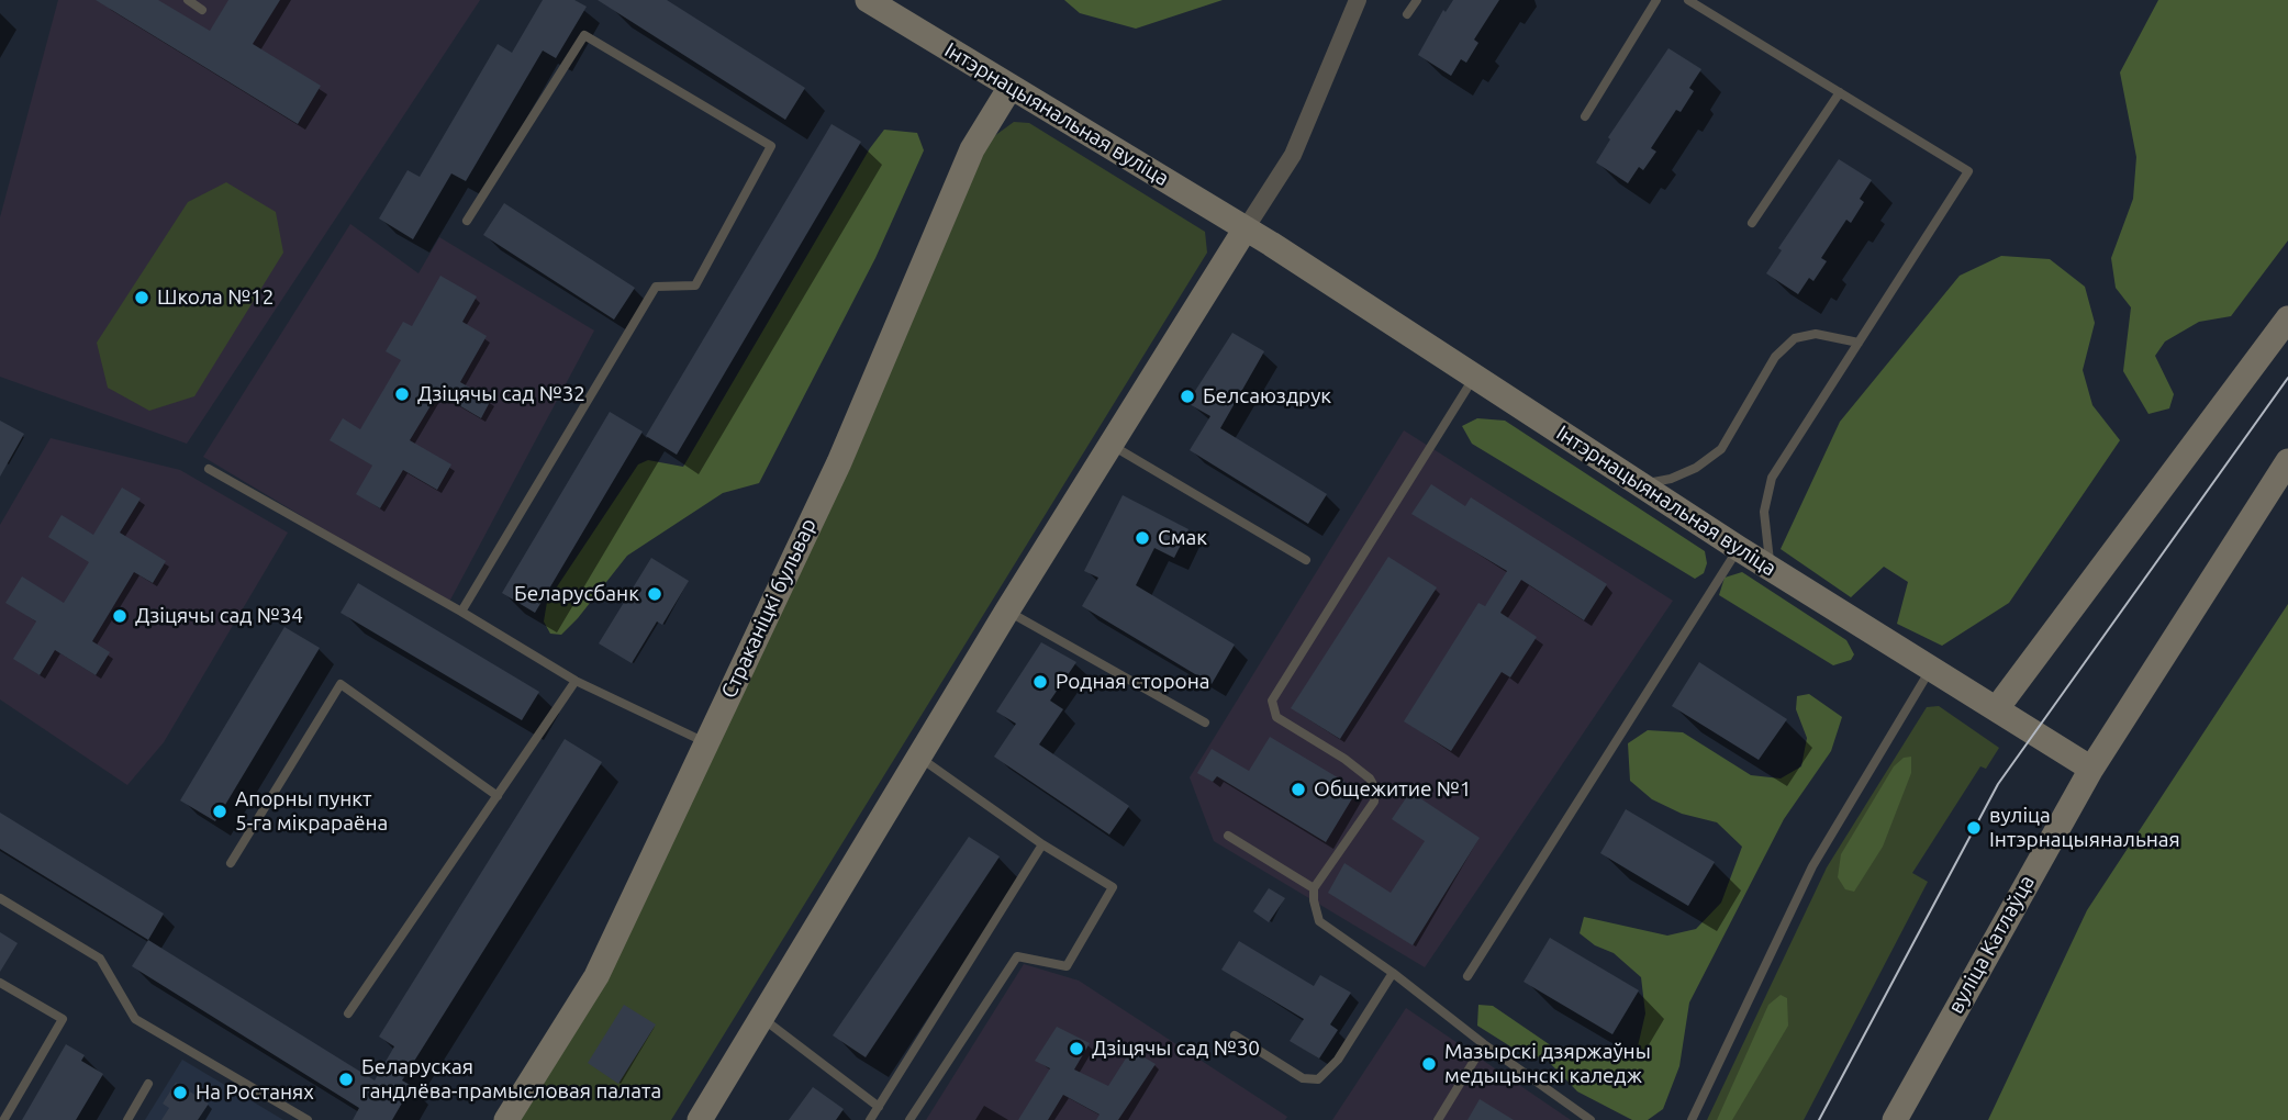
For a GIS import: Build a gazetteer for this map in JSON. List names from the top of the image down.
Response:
{
  "streets": {
    "main road": ["Інтэрнацыянальная вуліца", "Страканіцкі бульвар", "вуліца Катлаўца"]
  },
  "crossings": [
    ["Інтэрнацыянальная вуліца", "Страканіцкі бульвар"],
    ["Інтэрнацыянальная вуліца", "вуліца Катлаўца"]
  ],
  "places": [
    "Школа №12",
    "Дзіцячы сад №32",
    "Белсаюздрук",
    "Смак",
    "Беларусбанк",
    "Дзіцячы сад №34",
    "Родная сторона",
    "Общежитие №1",
    "Апорны пункт 5-га мікрараёна",
    "вуліца Інтэрнацыянальная",
    "Дзіцячы сад №30",
    "Мазырскі дзяржаўны медыцынскі каледж",
    "Беларуская гандлёва-прамысловая палата",
    "На Ростанях"
  ]
}
